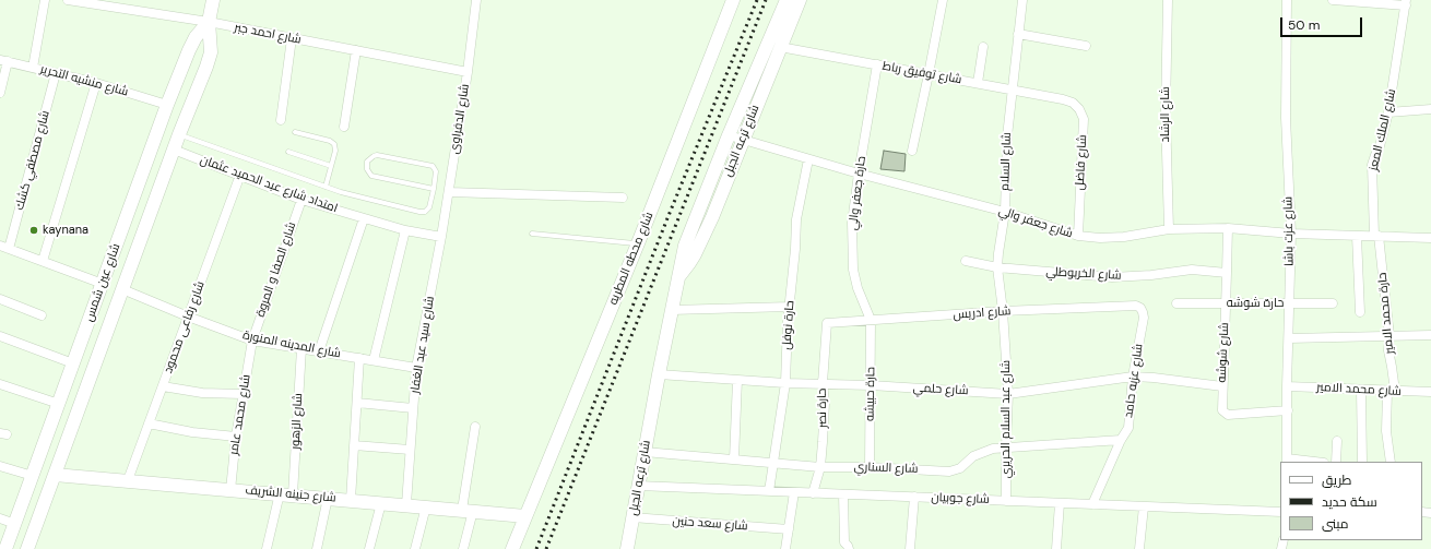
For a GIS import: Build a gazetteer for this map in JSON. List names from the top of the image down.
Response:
{
  "streets": {
    "street": [
      "شارع احمد جبر",
      "شارع توفيق رباط",
      "شارع منشيه التحرير",
      "شارع الرشاد",
      "شارع الدفراوى",
      "شارع الملك المعز",
      "شارع ترعه الجبل",
      "شارع مصطفي كشك",
      "شارع السلام",
      "شارع فاضل",
      "امتداد شارع عبد الحميد عثمان",
      "حارة جعفر والي",
      "شارع جعفر والي",
      "شارع عزت باشا",
      "شارع محطه المطريه",
      "شارع الصفا و المروة",
      "شارع الخربوطلي",
      "شارع عين شمس",
      "حارة شوشه",
      "شارع ادريس",
      "حارة محمد الامير",
      "حارة نوفل",
      "شارع رفاعى محمود",
      "شارع المدينه المنورة",
      "شارع سيد عبد الغفار",
      "شارع شوشه",
      "شارع عزبه حامد",
      "شارع حلمي",
      "شارع محمد الامير",
      "حارة حبيشه",
      "حارة نصر",
      "شارع محمد عامر",
      "شارع عبد السلام الحريري",
      "شارع الزهور",
      "شارع السناري",
      "شارع جنينه الشريف",
      "شارع جوبيان",
      "شارع سعد حنين"
    ]
  },
  "crossings": [
    ["شارع احمد جبر", "شارع الدفراوى"],
    ["شارع احمد جبر", "شارع عين شمس"],
    ["شارع توفيق رباط", "شارع ترعه الجبل"],
    ["شارع توفيق رباط", "شارع السلام"],
    ["شارع توفيق رباط", "شارع فاضل"],
    ["شارع توفيق رباط", "حارة جعفر والي"],
    ["شارع منشيه التحرير", "شارع مصطفي كشك"],
    ["شارع منشيه التحرير", "شارع عين شمس"],
    ["شارع الرشاد", "شارع جعفر والي"],
    ["شارع الدفراوى", "امتداد شارع عبد الحميد عثمان"],
    ["شارع الدفراوى", "شارع سيد عبد الغفار"],
    ["شارع الملك المعز", "شارع جعفر والي"],
    ["شارع الملك المعز", "حارة محمد الامير"],
    ["شارع ترعه الجبل", "شارع جعفر والي"],
    ["شارع ترعه الجبل", "شارع حلمي"],
    ["شارع ترعه الجبل", "شارع السناري"],
    ["شارع ترعه الجبل", "شارع جوبيان"],
    ["شارع ترعه الجبل", "شارع سعد حنين"],
    ["شارع السلام", "شارع جعفر والي"],
    ["شارع السلام", "شارع الخربوطلي"],
    ["شارع السلام", "شارع ادريس"],
    ["شارع السلام", "شارع عبد السلام الحريري"],
    ["شارع فاضل", "شارع جعفر والي"],
    ["امتداد شارع عبد الحميد عثمان", "شارع الصفا و المروة"],
    ["امتداد شارع عبد الحميد عثمان", "شارع عين شمس"],
    ["امتداد شارع عبد الحميد عثمان", "شارع رفاعى محمود"],
    ["امتداد شارع عبد الحميد عثمان", "شارع سيد عبد الغفار"],
    ["حارة جعفر والي", "شارع جعفر والي"],
    ["حارة جعفر والي", "شارع ادريس"],
    ["حارة جعفر والي", "حارة حبيشه"],
    ["شارع جعفر والي", "شارع عزت باشا"],
    ["شارع جعفر والي", "حارة محمد الامير"],
    ["شارع جعفر والي", "حارة نوفل"],
    ["شارع جعفر والي", "شارع شوشه"],
    ["شارع عزت باشا", "حارة شوشه"],
    ["شارع عزت باشا", "شارع شوشه"],
    ["شارع عزت باشا", "شارع محمد الامير"],
    ["شارع محطه المطريه", "شارع جنينه الشريف"],
    ["شارع الصفا و المروة", "شارع المدينه المنورة"],
    ["شارع الصفا و المروة", "شارع محمد عامر"],
    ["شارع الخربوطلي", "شارع شوشه"],
    ["شارع عين شمس", "شارع المدينه المنورة"],
    ["شارع عين شمس", "شارع جنينه الشريف"],
    ["حارة شوشه", "شارع شوشه"],
    ["شارع ادريس", "شارع عزبه حامد"],
    ["شارع ادريس", "حارة حبيشه"],
    ["شارع ادريس", "حارة نصر"],
    ["شارع ادريس", "شارع عبد السلام الحريري"],
    ["حارة محمد الامير", "شارع محمد الامير"],
    ["حارة نوفل", "شارع حلمي"],
    ["حارة نوفل", "شارع السناري"],
    ["حارة نوفل", "شارع جوبيان"],
    ["شارع رفاعى محمود", "شارع المدينه المنورة"],
    ["شارع رفاعى محمود", "شارع جنينه الشريف"],
    ["شارع المدينه المنورة", "شارع سيد عبد الغفار"],
    ["شارع المدينه المنورة", "شارع محمد عامر"],
    ["شارع المدينه المنورة", "شارع الزهور"],
    ["شارع سيد عبد الغفار", "شارع جنينه الشريف"],
    ["شارع شوشه", "شارع حلمي"],
    ["شارع عزبه حامد", "شارع حلمي"],
    ["شارع عزبه حامد", "شارع السناري"],
    ["شارع عزبه حامد", "شارع جوبيان"],
    ["شارع حلمي", "حارة حبيشه"],
    ["شارع حلمي", "حارة نصر"],
    ["شارع حلمي", "شارع عبد السلام الحريري"],
    ["حارة حبيشه", "شارع السناري"],
    ["حارة نصر", "شارع السناري"],
    ["حارة نصر", "شارع جوبيان"],
    ["شارع محمد عامر", "شارع جنينه الشريف"],
    ["شارع عبد السلام الحريري", "شارع السناري"],
    ["شارع عبد السلام الحريري", "شارع جوبيان"],
    ["شارع الزهور", "شارع جنينه الشريف"]
  ],
  "places": ["kaynana"],
  "legend": ["طريق", "سكة حديد", "مبنى"],
  "scale_bar": "50 m"
}
